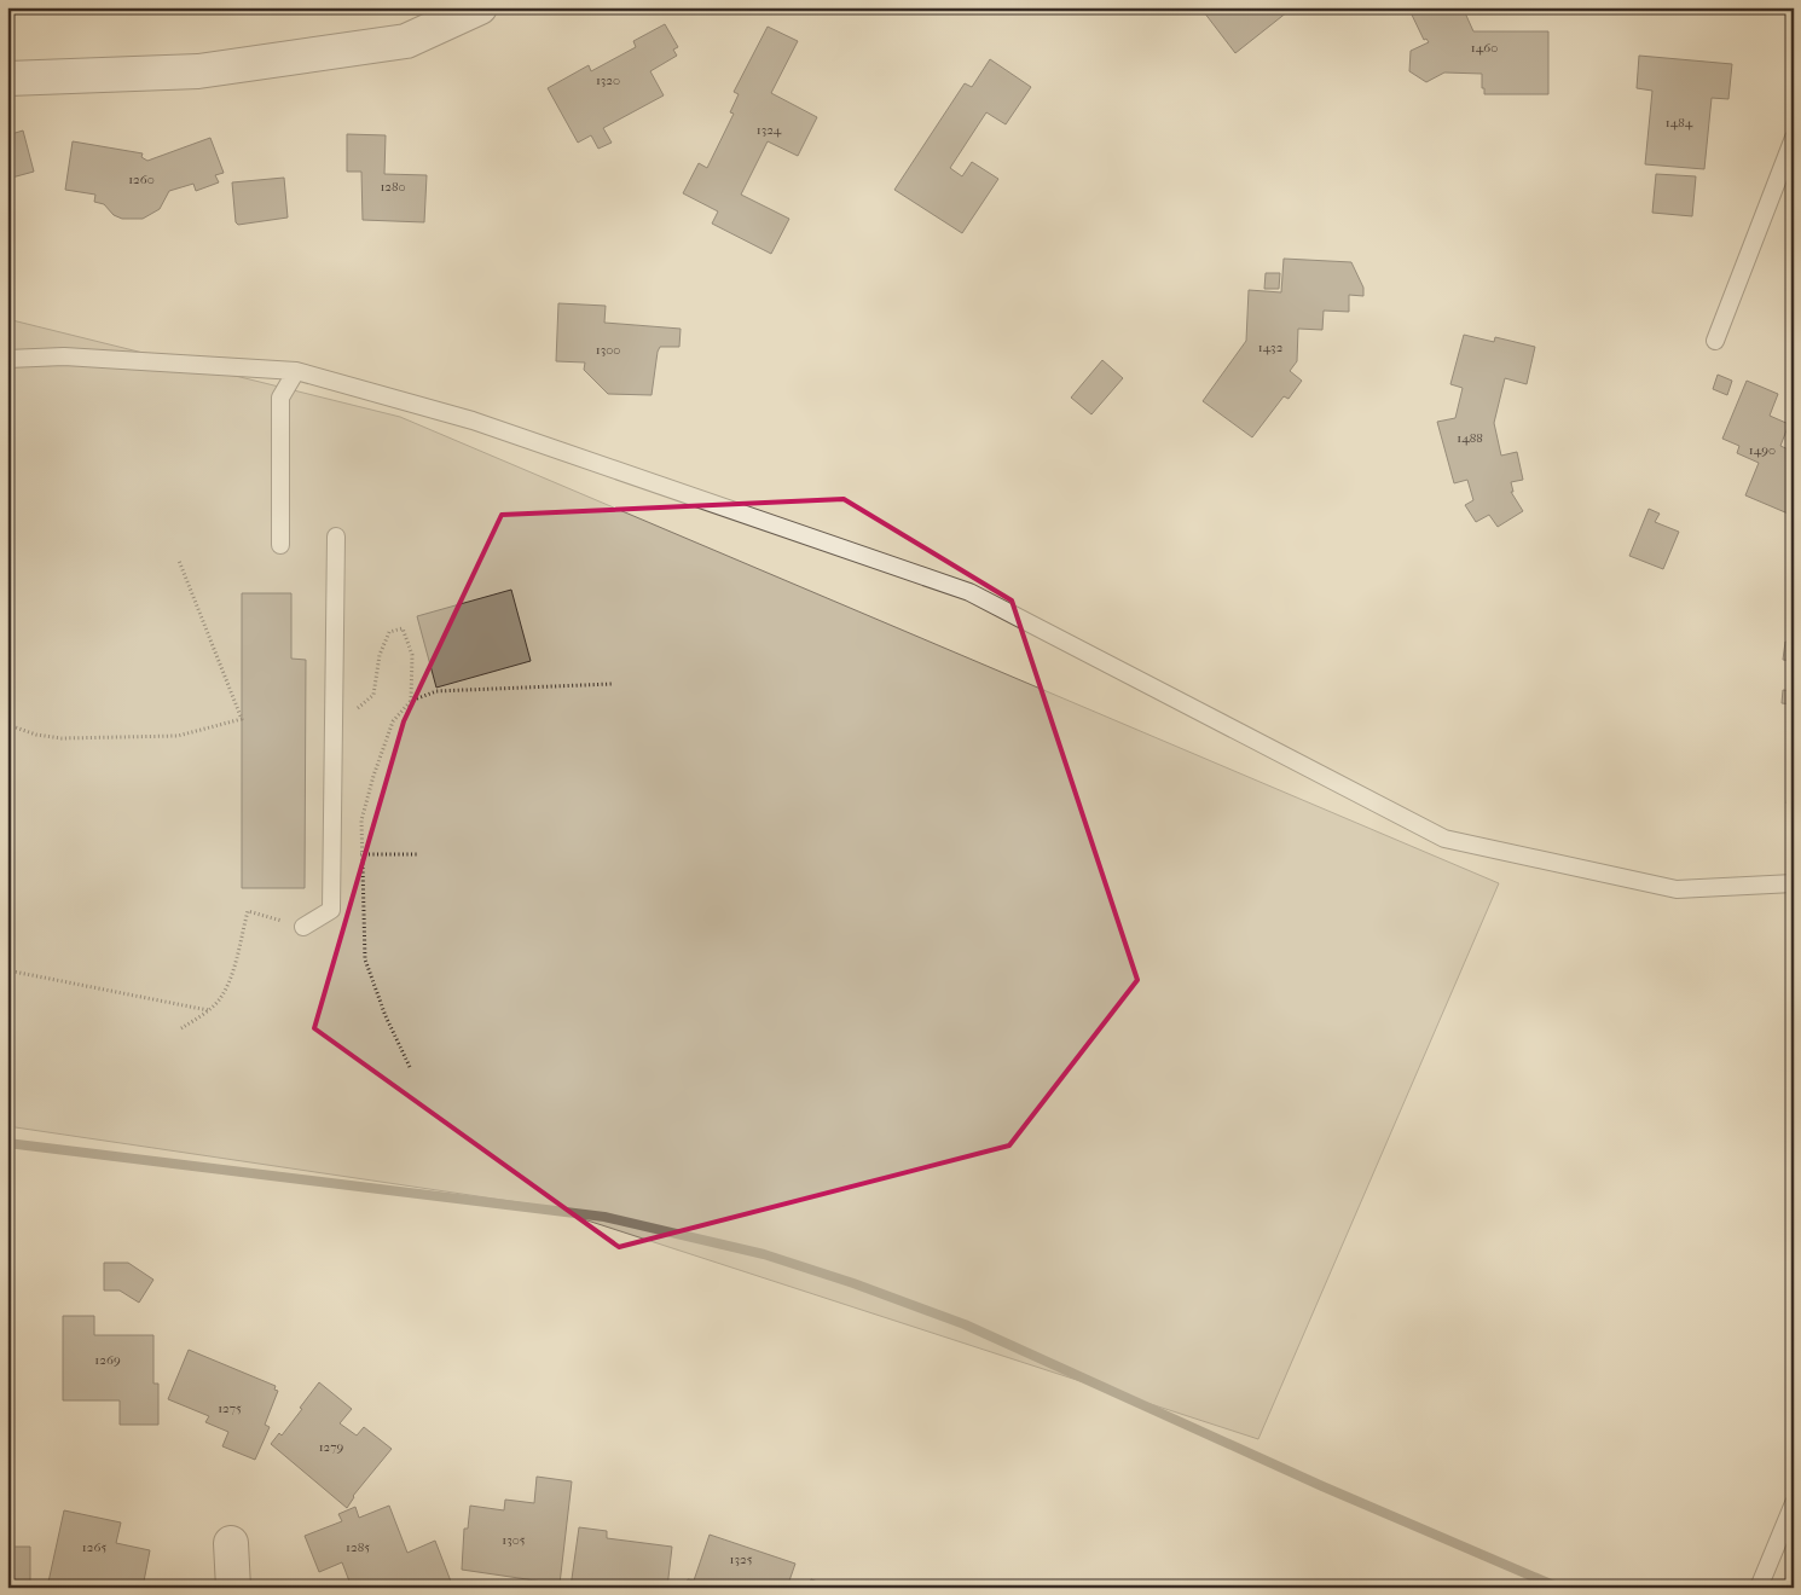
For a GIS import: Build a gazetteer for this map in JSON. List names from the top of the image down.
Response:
{
  "house_numbers": [
    "1460",
    "1320",
    "1484",
    "1324",
    "1260",
    "1280",
    "1432",
    "1300",
    "1488",
    "1490",
    "1269",
    "1275",
    "1279",
    "1305",
    "1265",
    "1285",
    "1325"
  ]
}
